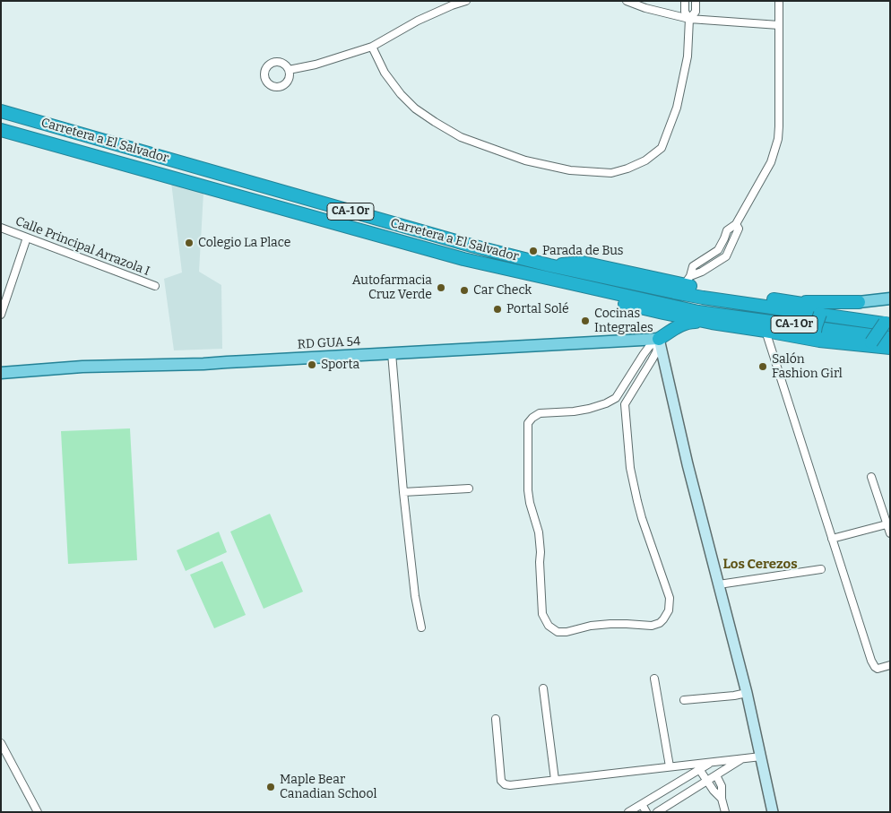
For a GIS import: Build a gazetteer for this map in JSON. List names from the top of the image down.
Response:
{
  "streets": {
    "highway": ["Carretera a El Salvador", "CA-1 Or"],
    "main road": ["RD GUA 54"],
    "street": ["Calle Principal Arrazola I"]
  },
  "districts": ["Los Cerezos"],
  "places": [
    "Colegio La Place",
    "Parada de Bus",
    "Autofarmacia Cruz Verde",
    "Car Check",
    "Portal Solé",
    "Cocinas Integrales",
    "Sporta",
    "Salón Fashion Girl",
    "Maple Bear Canadian School"
  ]
}
